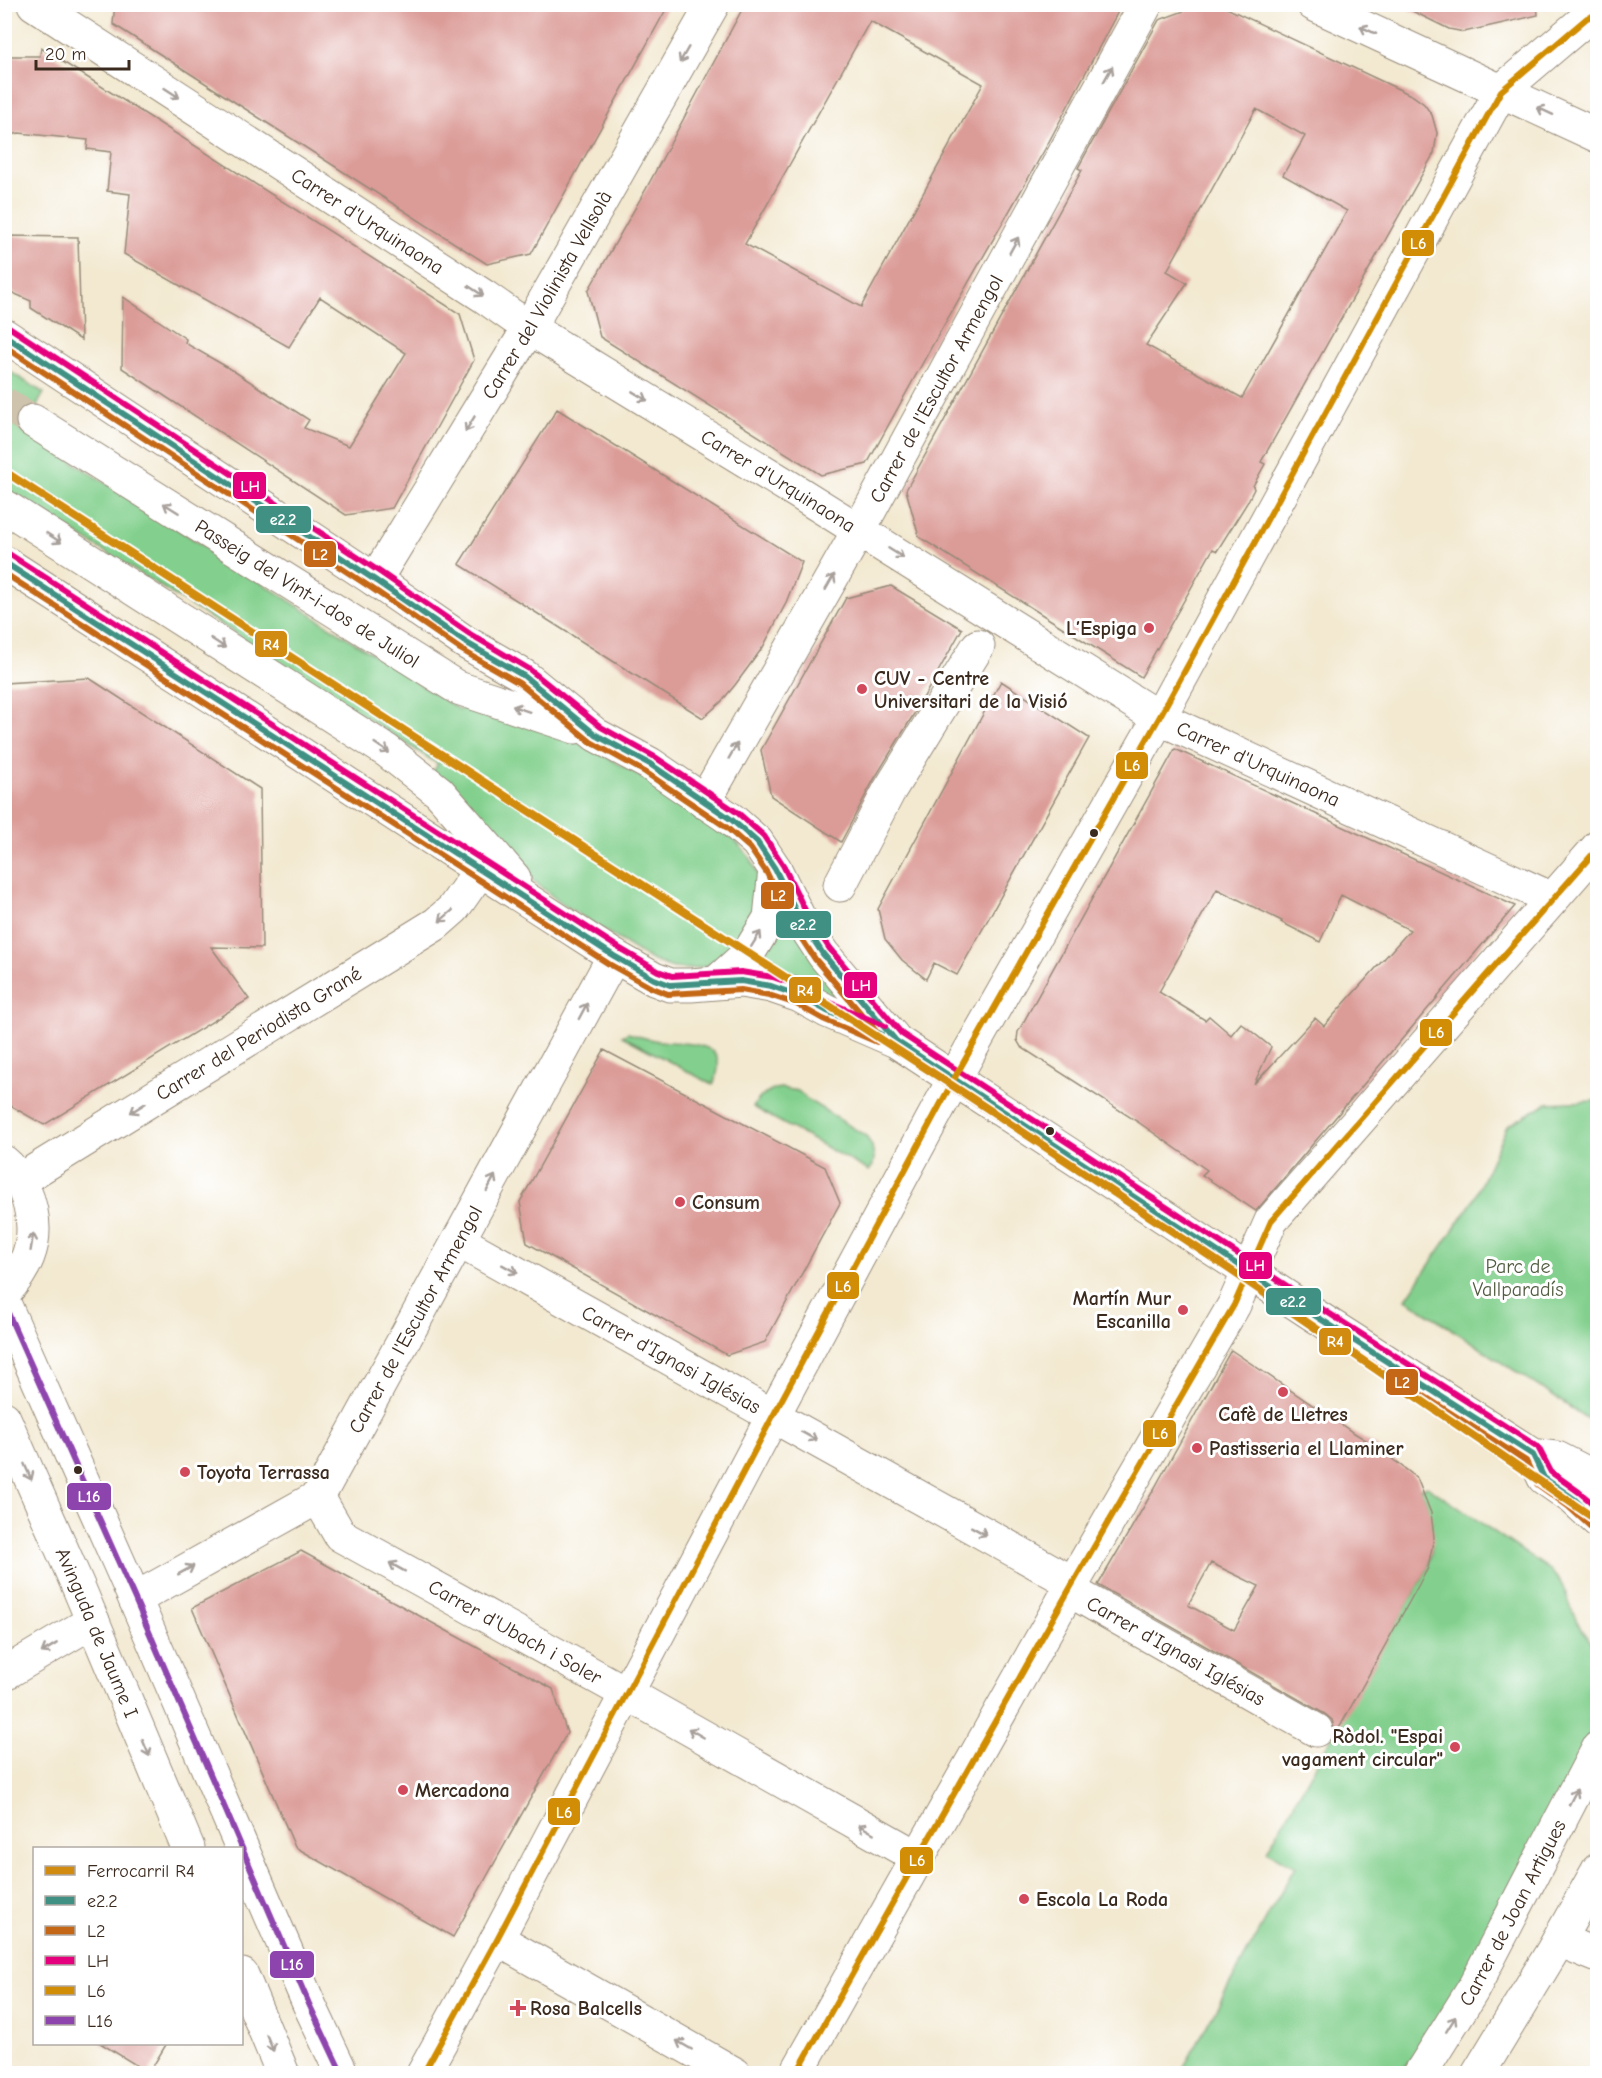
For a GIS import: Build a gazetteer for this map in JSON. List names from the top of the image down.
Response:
{
  "streets": {
    "street": [
      "Carrer d'Urquinaona",
      "Carrer del Violinista Vellsolà",
      "Carrer de l'Escultor Armengol",
      "Passeig del Vint-i-dos de Juliol",
      "Carrer del Periodista Grané",
      "Carrer d'Ignasi Iglésias",
      "Carrer d'Ubach i Soler",
      "Avinguda de Jaume I",
      "Carrer de Joan Artigues"
    ]
  },
  "crossings": [
    ["Carrer d'Urquinaona", "Carrer del Violinista Vellsolà"],
    ["Carrer d'Urquinaona", "Carrer de l'Escultor Armengol"],
    ["Carrer del Violinista Vellsolà", "Passeig del Vint-i-dos de Juliol"],
    ["Carrer de l'Escultor Armengol", "Passeig del Vint-i-dos de Juliol"],
    ["Carrer de l'Escultor Armengol", "Carrer d'Ignasi Iglésias"],
    ["Carrer de l'Escultor Armengol", "Carrer d'Ubach i Soler"],
    ["Passeig del Vint-i-dos de Juliol", "Carrer del Periodista Grané"]
  ],
  "one_way": [
    "Carrer d'Urquinaona",
    "Carrer del Violinista Vellsolà",
    "Carrer de l'Escultor Armengol",
    "Carrer del Periodista Grané",
    "Carrer d'Ignasi Iglésias"
  ],
  "parks": ["Parc de Vallparadís"],
  "places": {
    "other": [
      "L’Espiga",
      "CUV - Centre Universitari de la Visió",
      "Consum",
      "Martín Mur Escanilla",
      "Cafè de Lletres",
      "Pastisseria el Llaminer",
      "Toyota Terrassa",
      "Ròdol. \"Espai vagament circular\"",
      "Mercadona",
      "Escola La Roda"
    ],
    "health": ["Rosa Balcells"]
  },
  "lines": [
    "transit line L6",
    "transit line LH",
    "transit line e2.2",
    "transit line L2",
    "rail line R4",
    "transit line L16"
  ],
  "legend": [
    "Ferrocarril R4",
    "e2.2",
    "L2",
    "LH",
    "L6",
    "L16"
  ],
  "scale_bar": "20 m"
}
